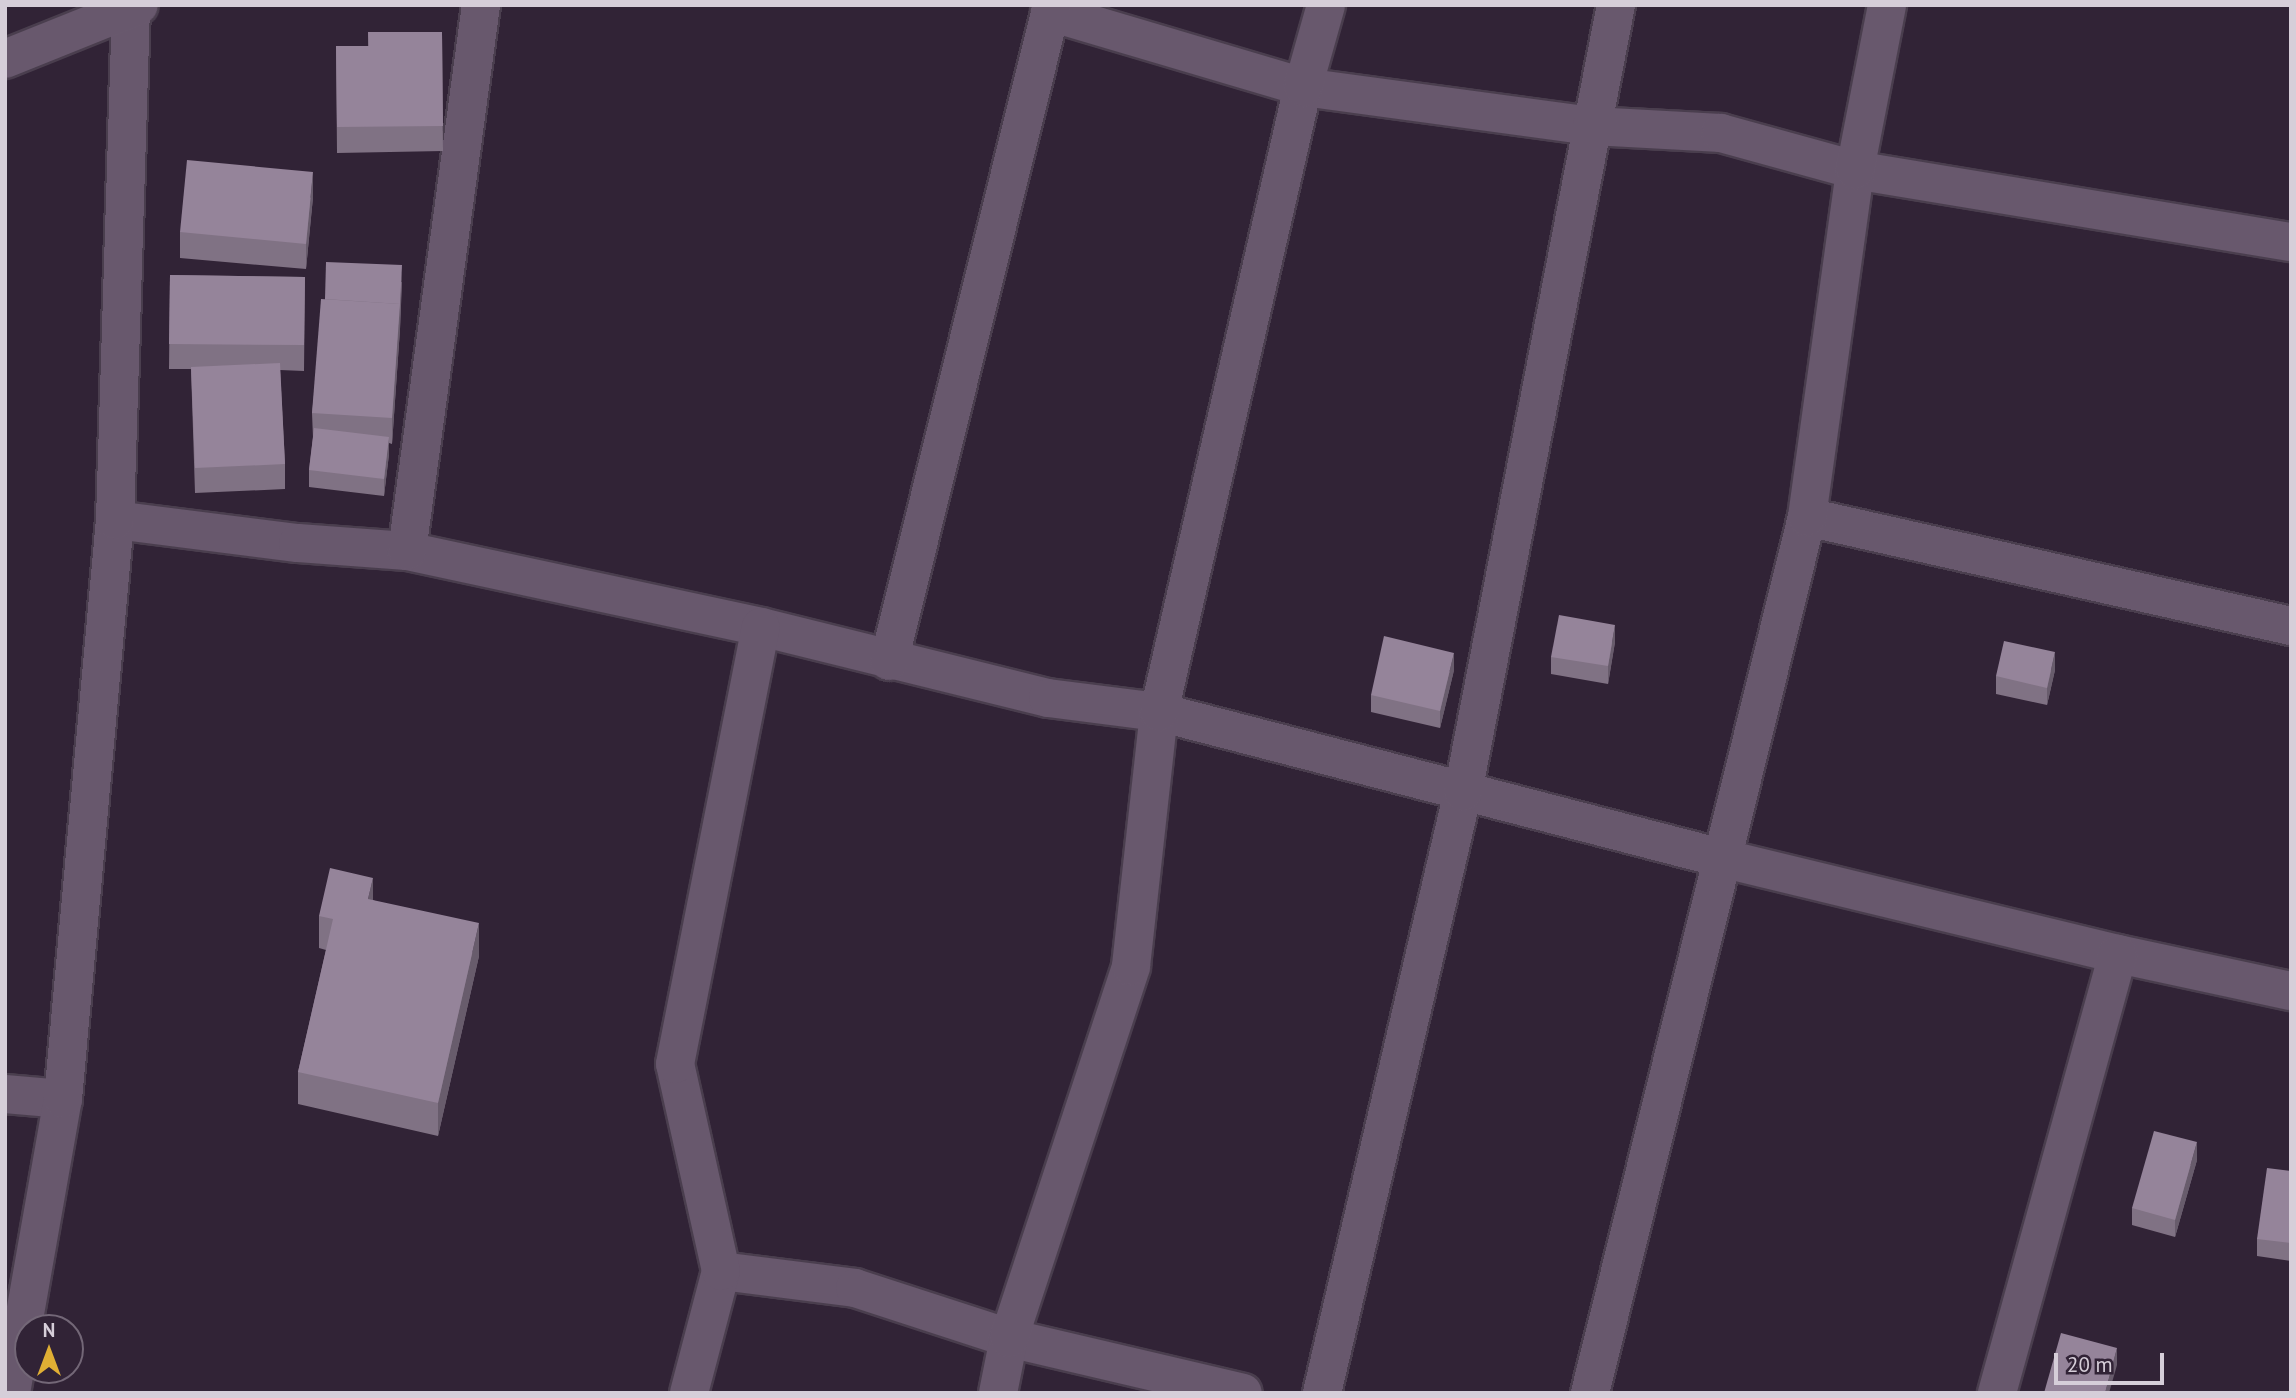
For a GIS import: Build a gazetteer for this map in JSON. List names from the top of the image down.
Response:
{
  "scale_bar": "20 m",
  "north": "top"
}
